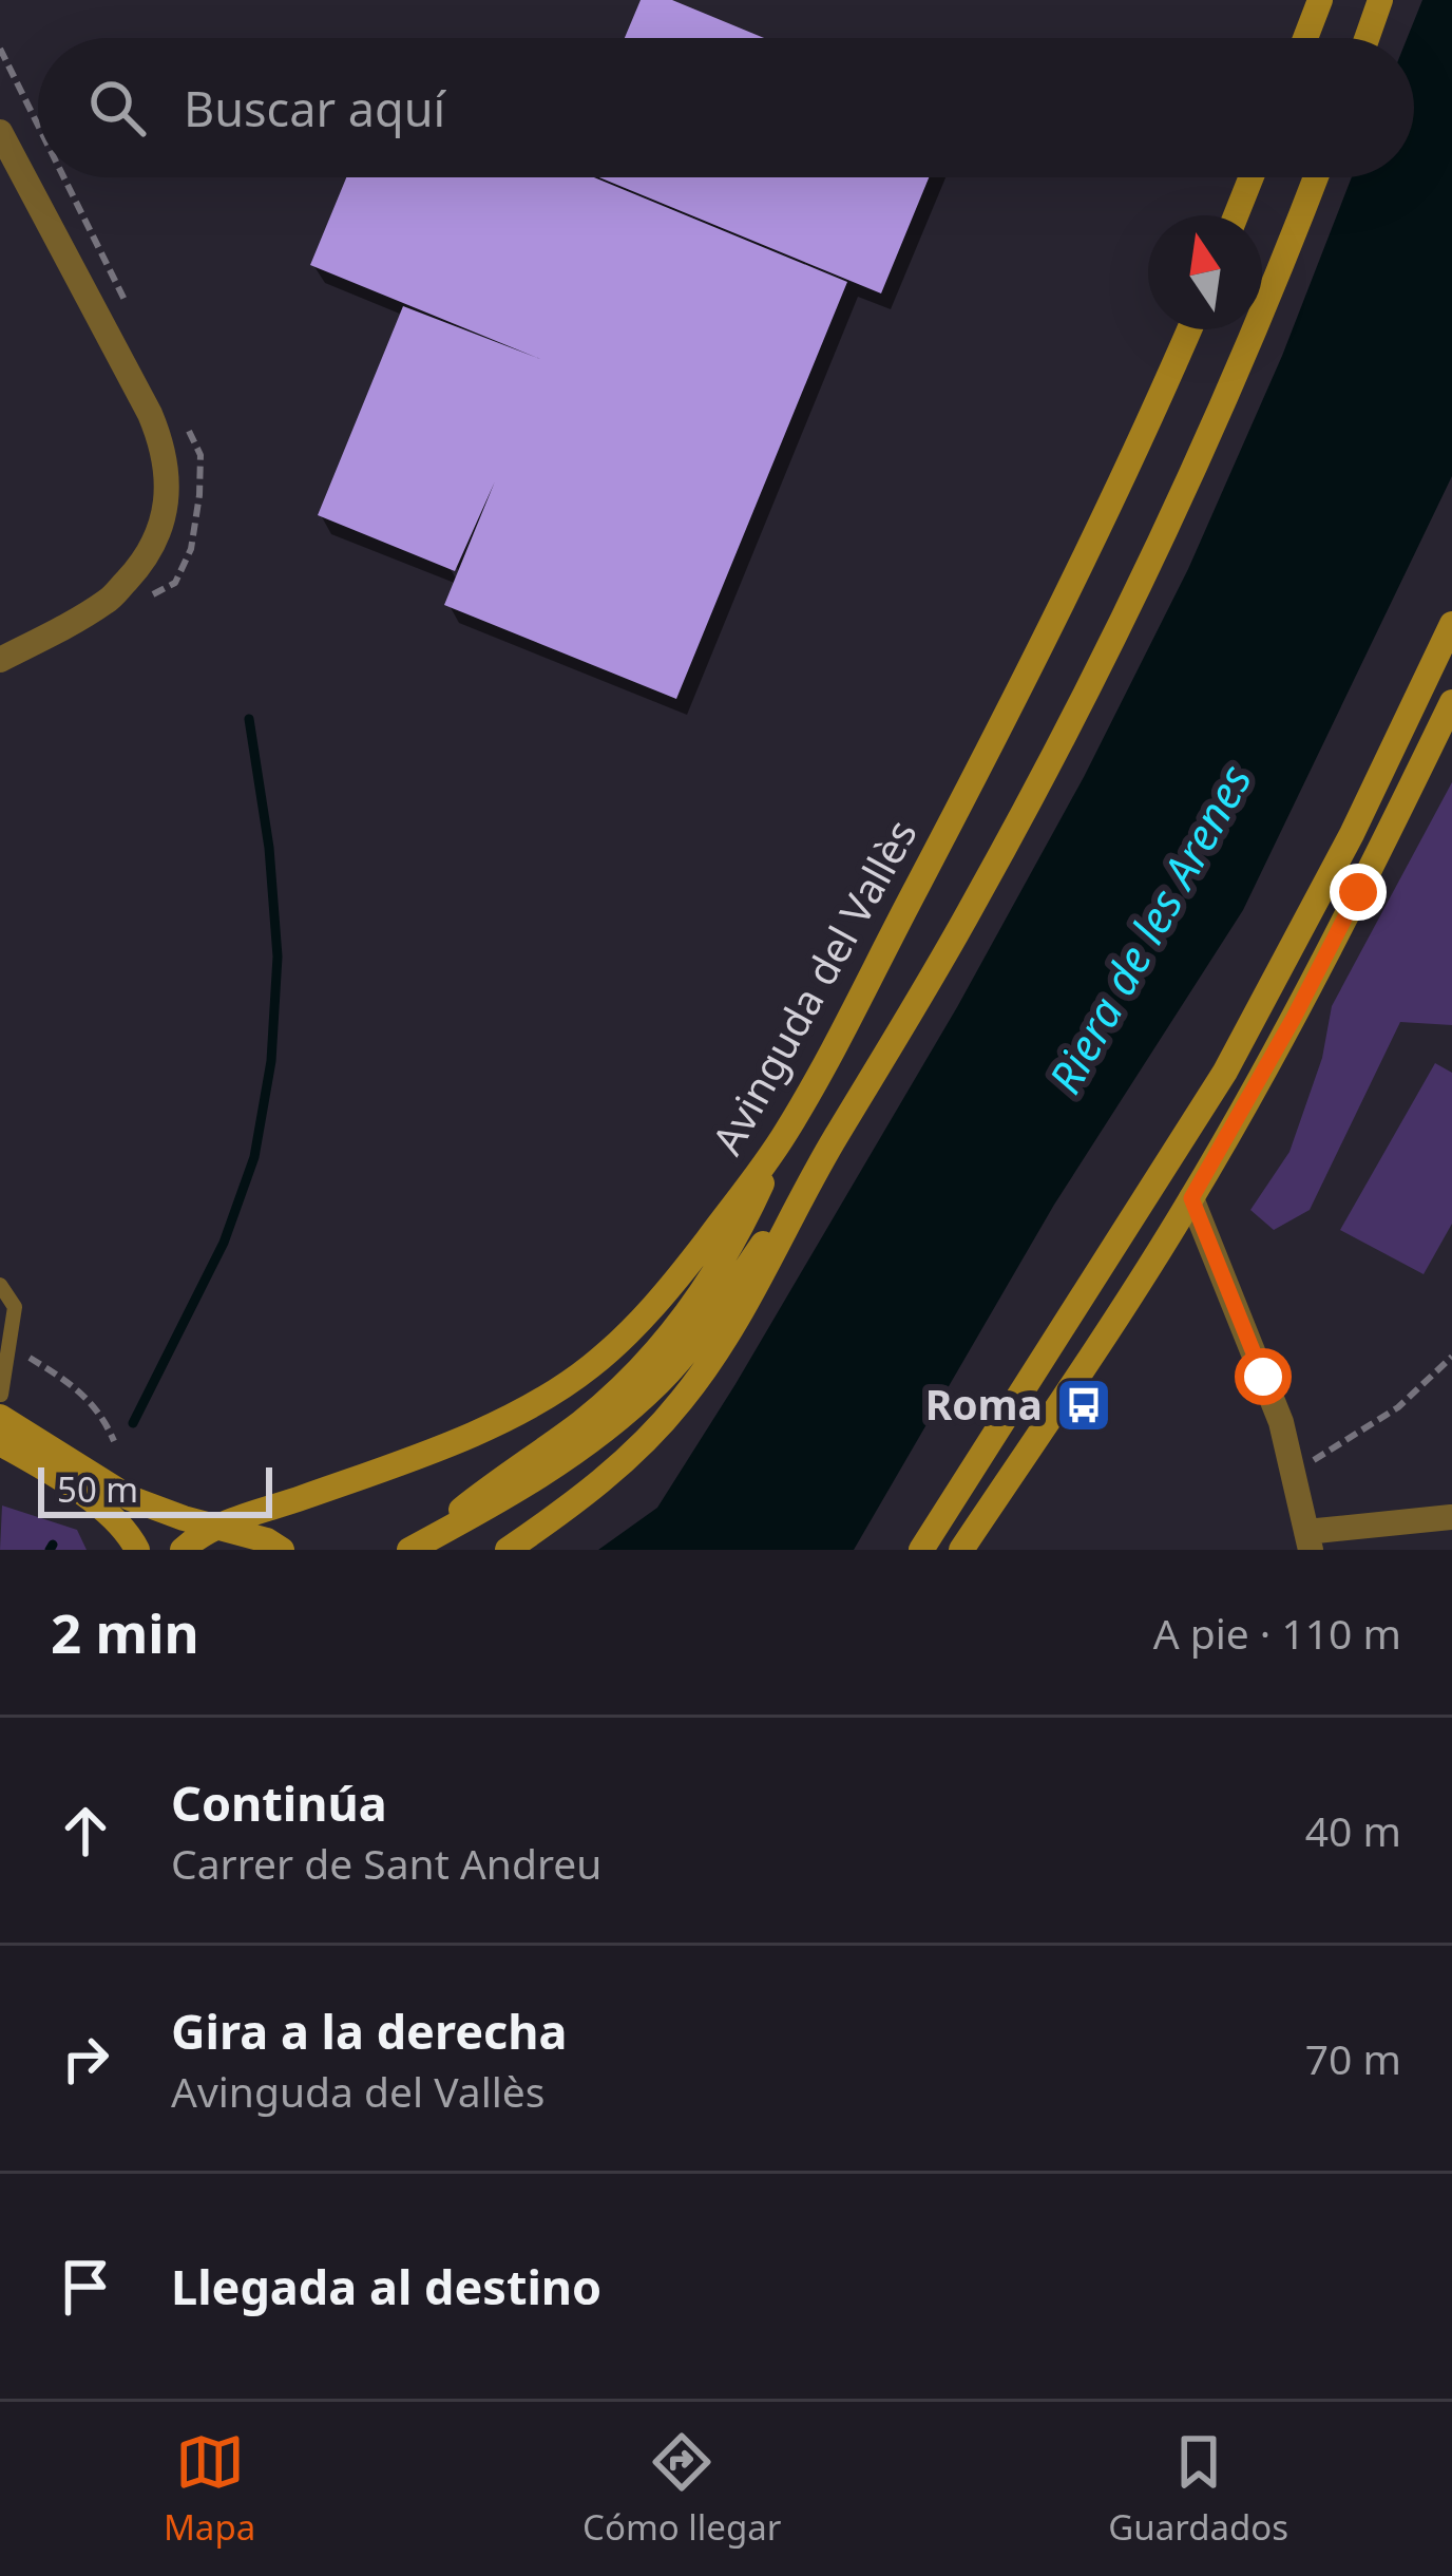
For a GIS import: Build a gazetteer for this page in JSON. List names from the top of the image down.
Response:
{
  "streets": {
    "main road": ["Avinguda del Vallès"]
  },
  "water": ["Riera de les Arenes"],
  "places": {
    "bus stop": ["Roma"]
  },
  "scale_bar": "50 m",
  "north": "top",
  "page": {
    "search": "Buscar aquí",
    "scale": "50 m",
    "heading": ["2 min", "A pie · 110 m"],
    "list": [
      ["Continúa", "Carrer de Sant Andreu", "40 m"],
      ["Gira a la derecha", "Avinguda del Vallès", "70 m"],
      "Llegada al destino"
    ],
    "nav": ["Mapa", "Cómo llegar", "Guardados"]
  }
}
